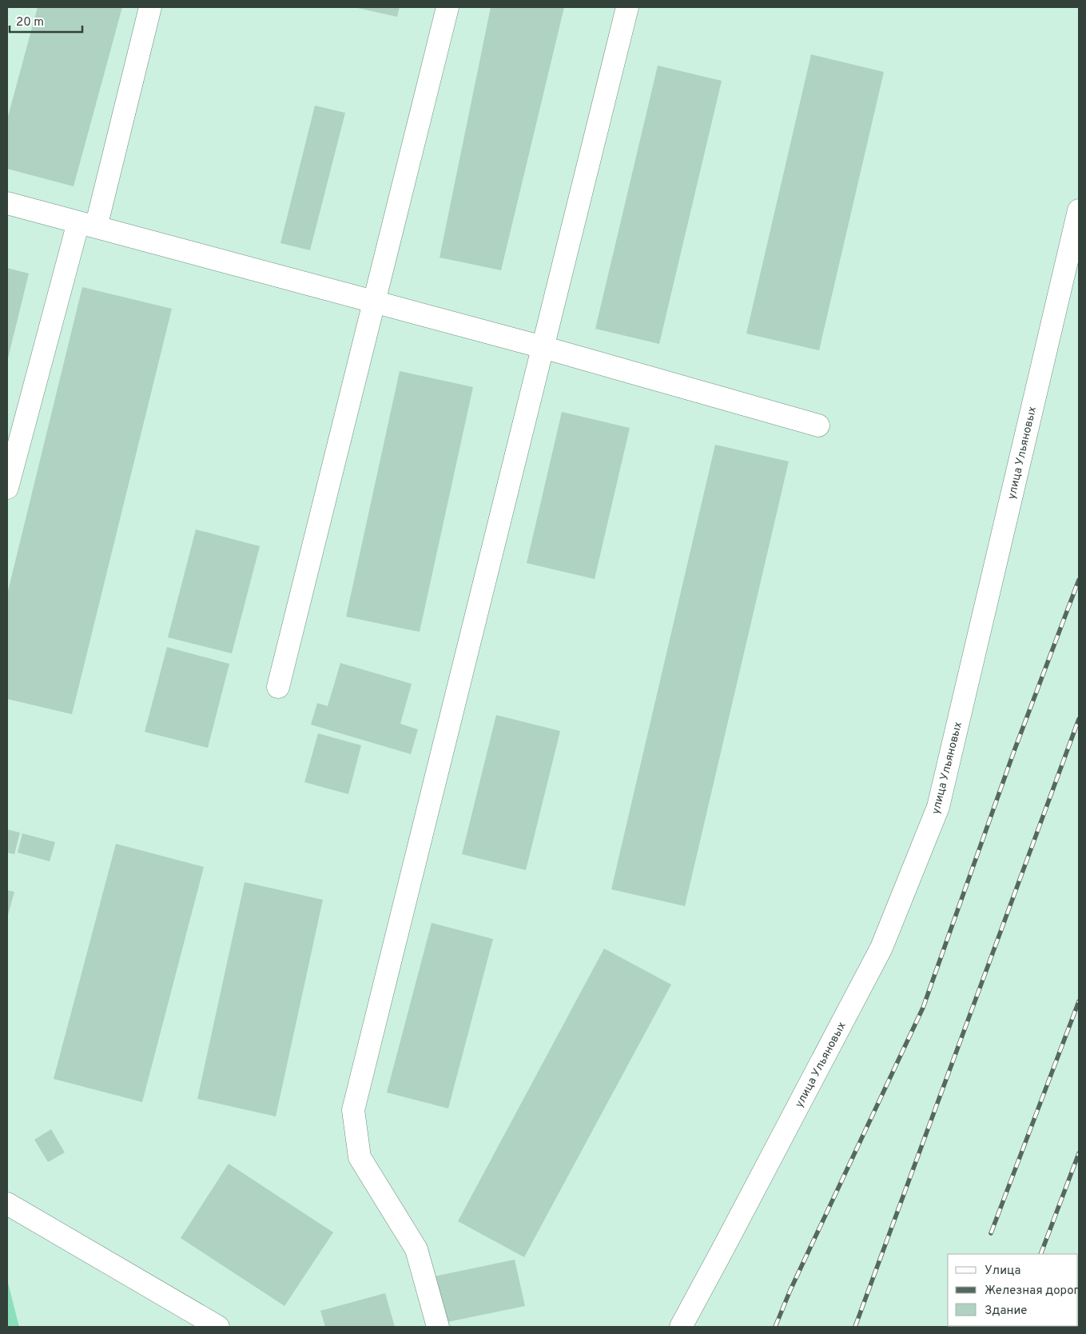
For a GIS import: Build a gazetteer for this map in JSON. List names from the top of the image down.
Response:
{
  "streets": {
    "street": ["улица Ульяновых"]
  },
  "legend": ["Улица", "Железная дорога", "Здание"],
  "scale_bar": "20 m"
}
